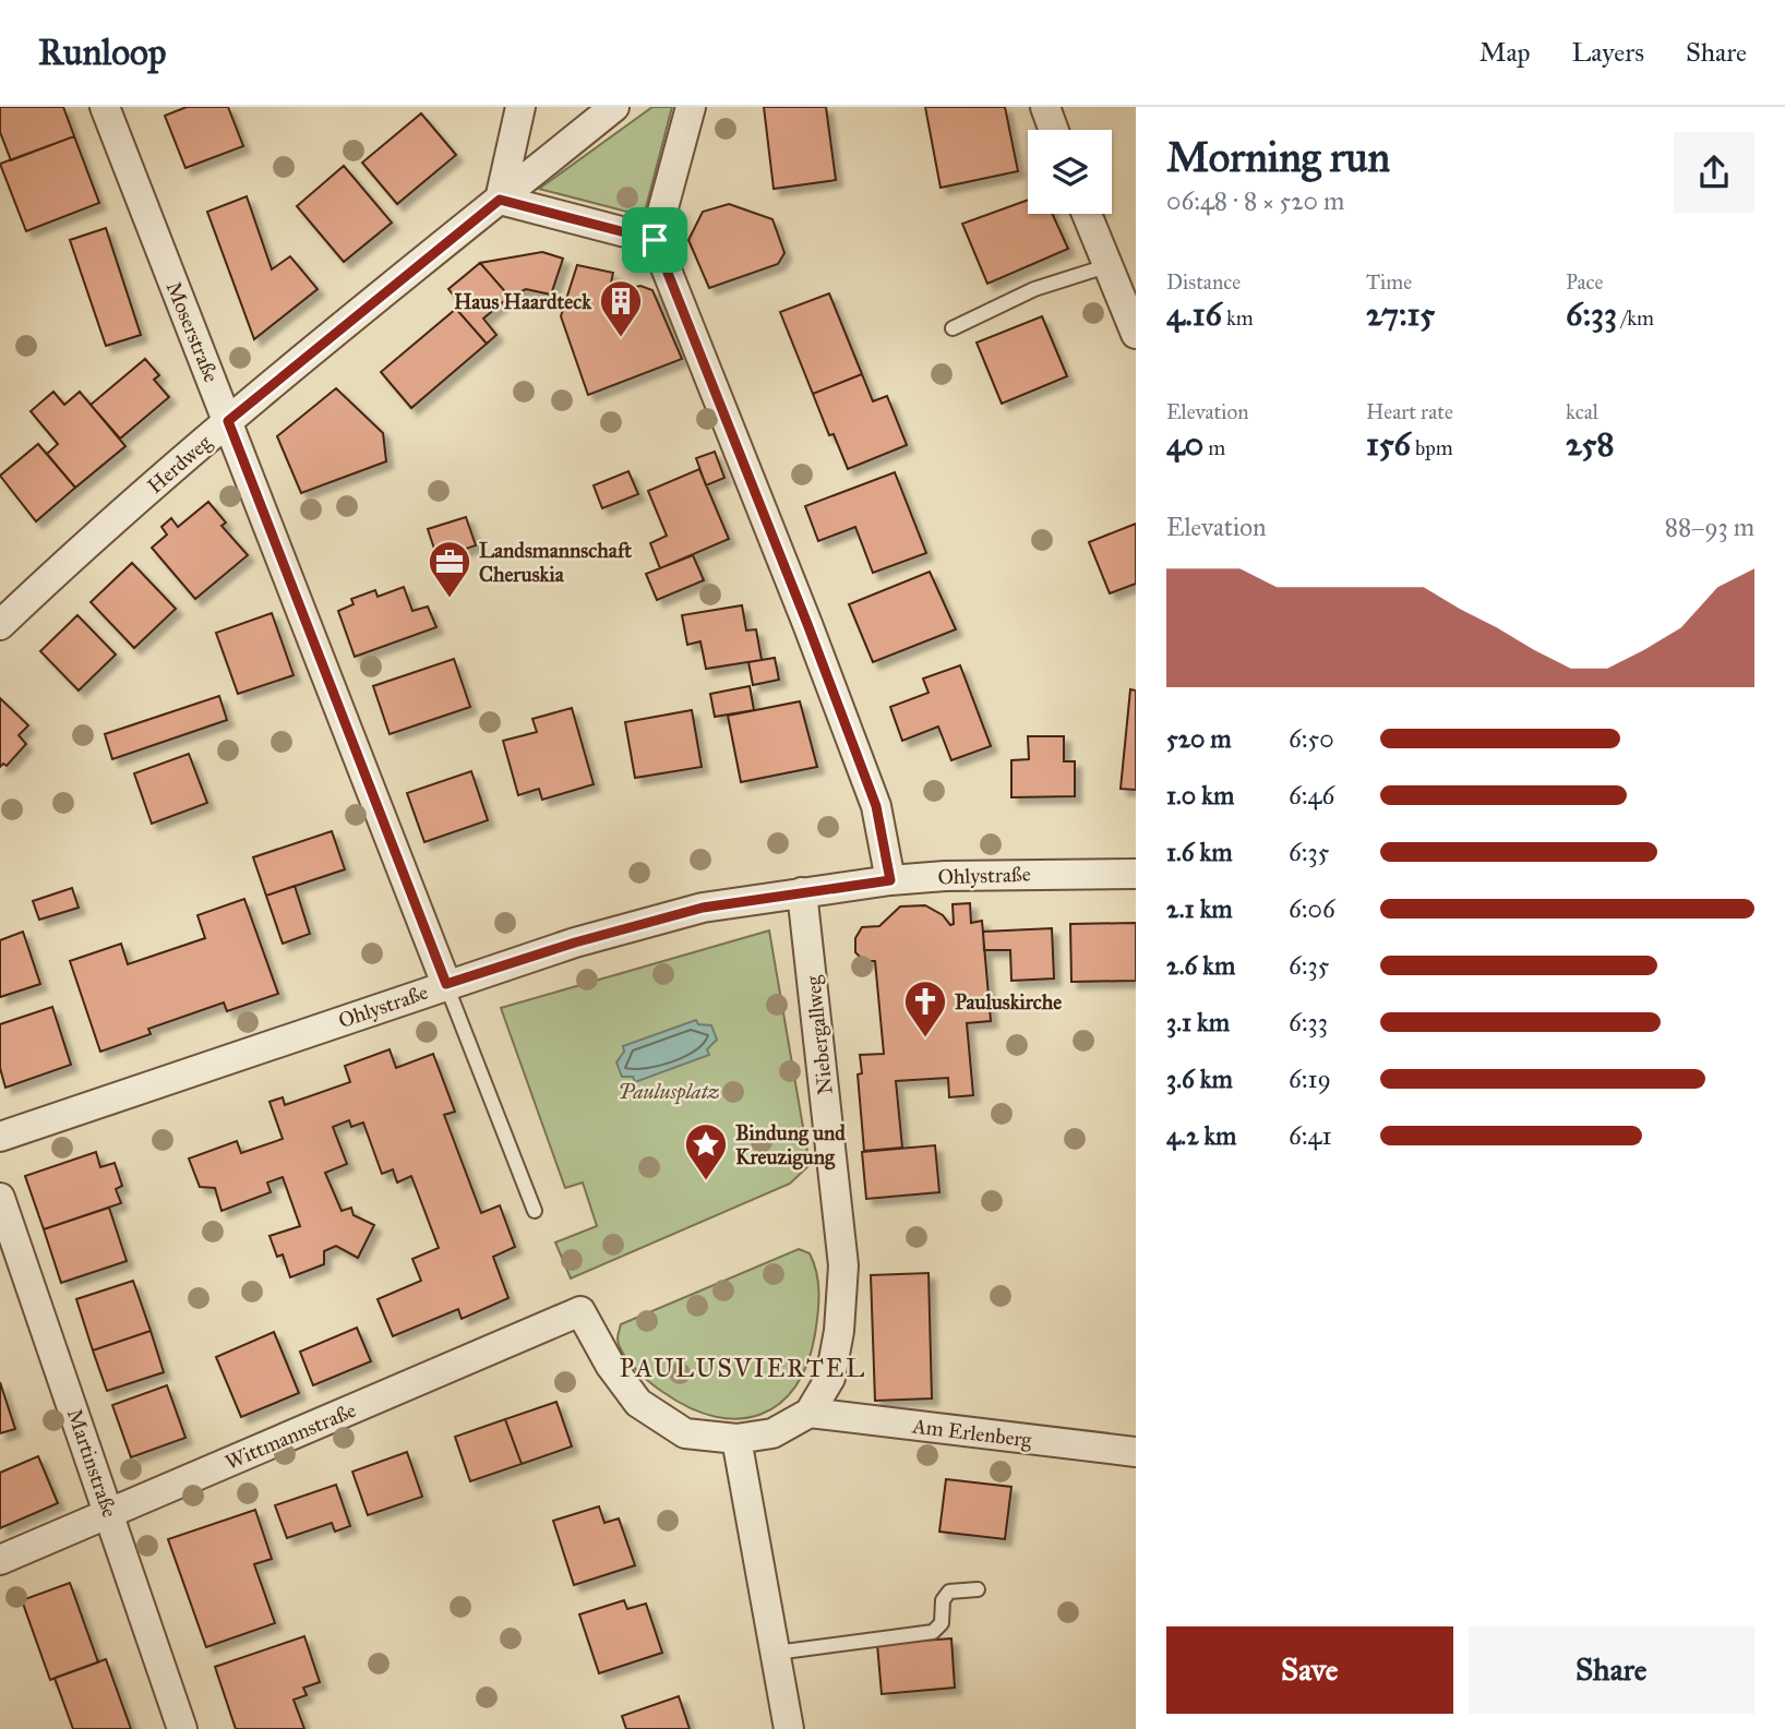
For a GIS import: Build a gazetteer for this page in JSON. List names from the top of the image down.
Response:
{
  "streets": {
    "street": [
      "Moserstraße",
      "Herdweg",
      "Ohlystraße",
      "Niebergallweg",
      "Am Erlenberg",
      "Wittmannstraße",
      "Martinstraße"
    ]
  },
  "crossings": [
    ["Moserstraße", "Herdweg"],
    ["Moserstraße", "Ohlystraße"],
    ["Ohlystraße", "Niebergallweg"],
    ["Niebergallweg", "Am Erlenberg"],
    ["Niebergallweg", "Wittmannstraße"],
    ["Wittmannstraße", "Martinstraße"]
  ],
  "districts": ["PAULUSVIERTEL"],
  "parks": ["Paulusplatz"],
  "places": {
    "building": ["Haus Haardteck"],
    "office": ["Landsmannschaft Cheruskia"],
    "church": ["Pauluskirche"],
    "place": ["Bindung und Kreuzigung"]
  },
  "page": {
    "header": "Runloop",
    "nav": ["Map", "Layers", "Share"],
    "heading": ["Morning run", "06:48 · 8 × 520 m"],
    "stats": [
      ["Distance", "4.16 km"],
      ["Time", "27:15"],
      ["Pace", "6:33 /km"],
      ["Elevation", "40 m"],
      ["Heart rate", "156 bpm"],
      ["kcal", "258"]
    ],
    "chart": ["Elevation", "88–93 m"],
    "list": [
      {
        "name": "520 m",
        "note": "6:50"
      },
      {
        "name": "1.0 km",
        "note": "6:46"
      },
      {
        "name": "1.6 km",
        "note": "6:35"
      },
      {
        "name": "2.1 km",
        "note": "6:06"
      },
      {
        "name": "2.6 km",
        "note": "6:35"
      },
      {
        "name": "3.1 km",
        "note": "6:33"
      },
      {
        "name": "3.6 km",
        "note": "6:19"
      },
      {
        "name": "4.2 km",
        "note": "6:41"
      }
    ],
    "buttons": ["Save", "Share"]
  }
}
